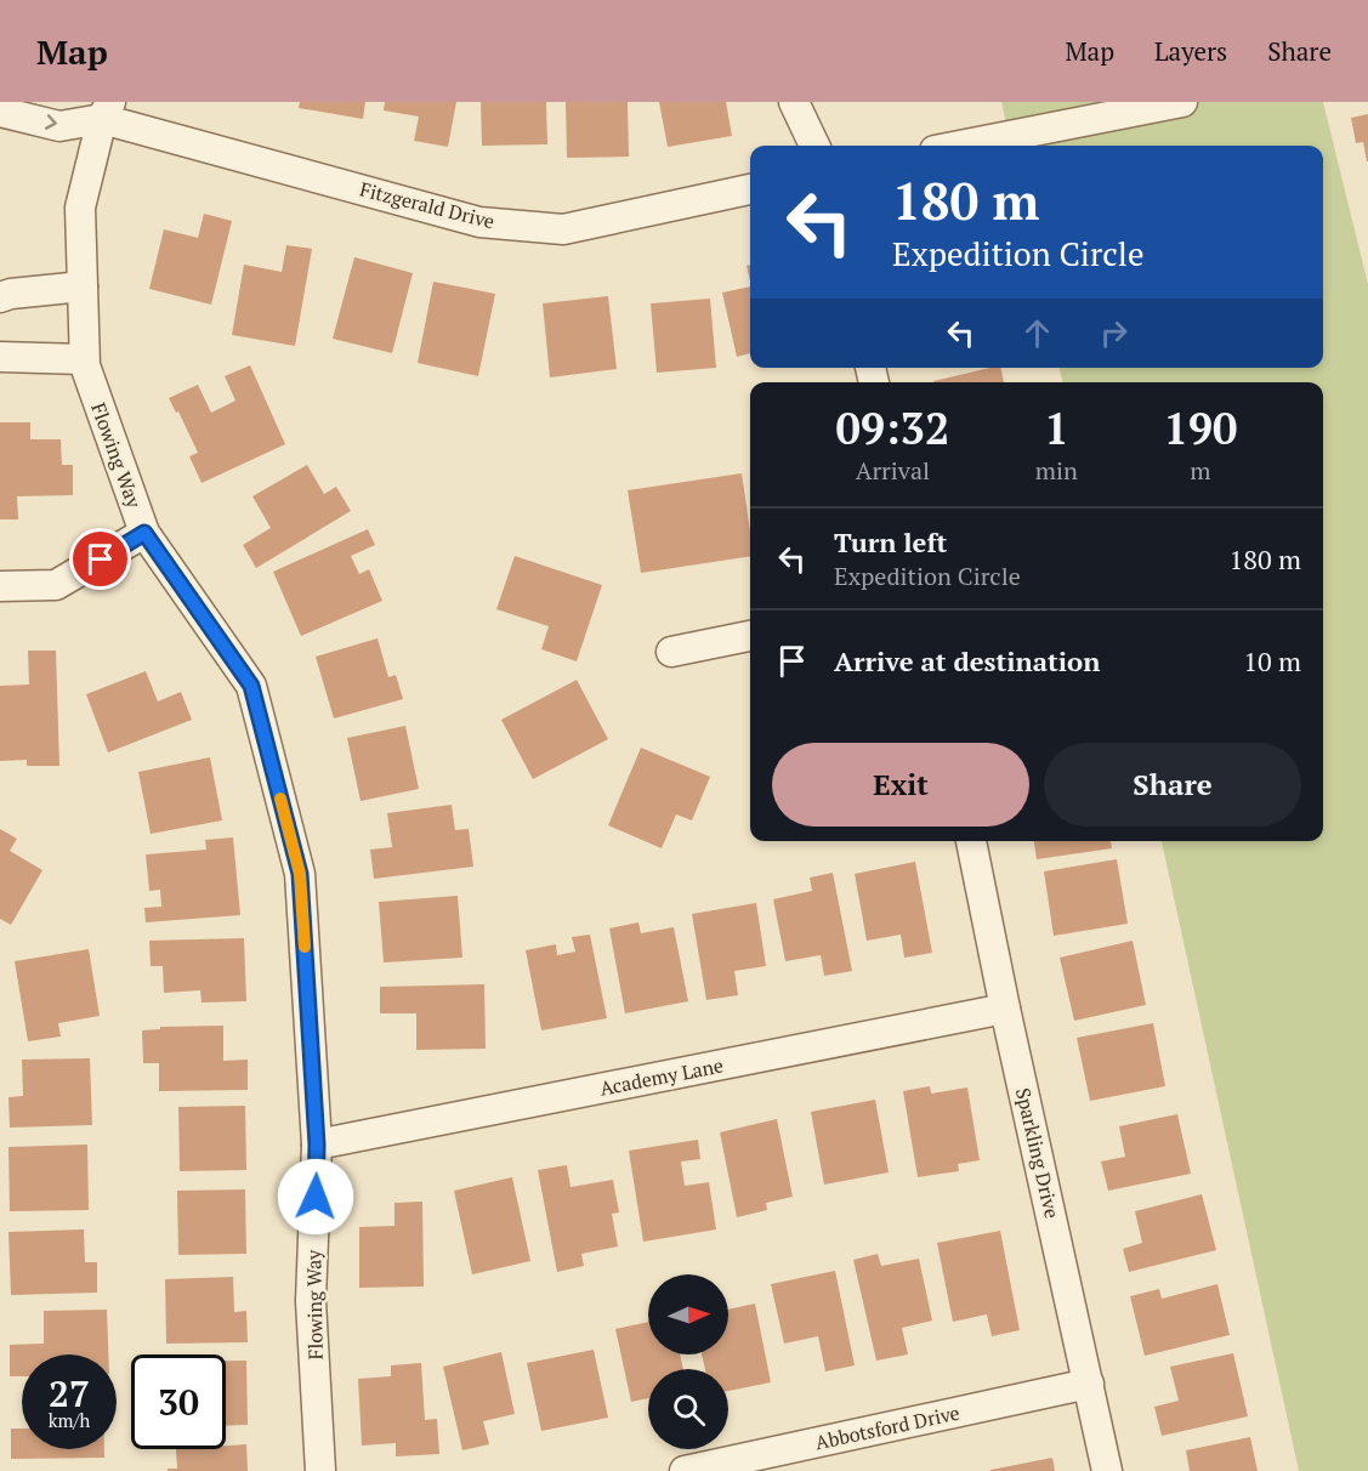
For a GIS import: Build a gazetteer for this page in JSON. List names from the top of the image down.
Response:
{
  "streets": {
    "street": [
      "Fitzgerald Drive",
      "Flowing Way",
      "Academy Lane",
      "Sparkling Drive",
      "Abbotsford Drive"
    ]
  },
  "crossings": [
    ["Fitzgerald Drive", "Flowing Way"],
    ["Flowing Way", "Academy Lane"],
    ["Academy Lane", "Sparkling Drive"],
    ["Sparkling Drive", "Abbotsford Drive"]
  ],
  "north": "right",
  "page": {
    "header": "Map",
    "nav": ["Map", "Layers", "Share"],
    "turn": ["180 m", "Expedition Circle"],
    "eta": [
      "09:32",
      "Arrival",
      "1",
      "min",
      "190",
      "m"
    ],
    "list": [
      {
        "name": "Turn left",
        "note": "Expedition Circle",
        "value": "180 m"
      },
      {
        "name": "Arrive at destination",
        "value": "10 m"
      }
    ],
    "buttons": ["Exit", "Share"],
    "speed": "27 km/h",
    "limit": "30"
  }
}
